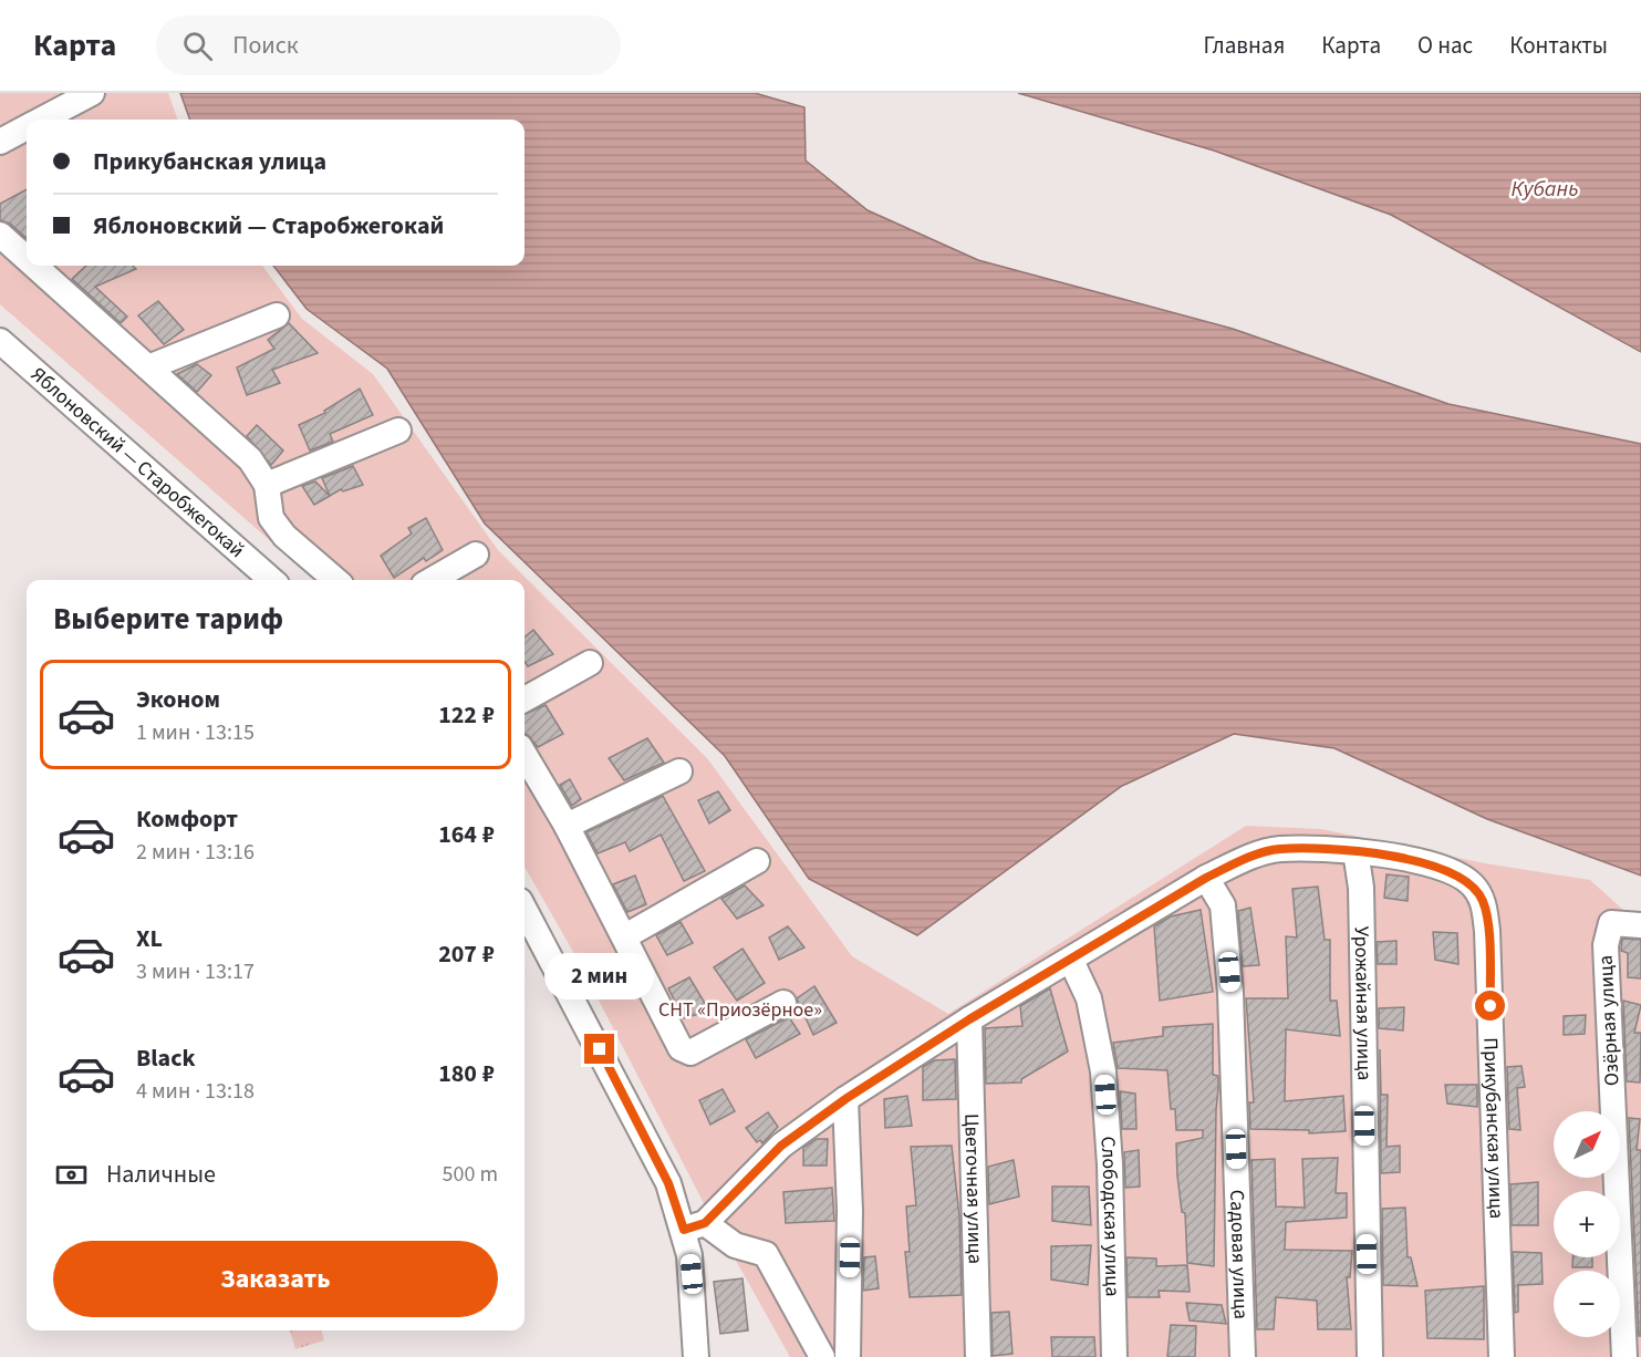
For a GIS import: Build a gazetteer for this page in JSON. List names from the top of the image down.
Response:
{
  "streets": {
    "street": [
      "Яблоновский — Старобжегокай",
      "Урожайная улица",
      "Озёрная улица",
      "Прикубанская улица",
      "Цветочная улица",
      "Слободская улица",
      "Садовая улица"
    ]
  },
  "crossings": [
    ["Урожайная улица", "Прикубанская улица"]
  ],
  "water": ["Кубань"],
  "parks": ["СНТ «Приозёрное»"],
  "north": "top right",
  "page": {
    "header": "Карта",
    "search": "Поиск",
    "nav": [
      "Главная",
      "Карта",
      "О нас",
      "Контакты"
    ],
    "banner": ["Прикубанская улица", "Яблоновский — Старобжегокай"],
    "heading": "Выберите тариф",
    "list": [
      {
        "name": "Эконом",
        "note": "1 мин · 13:15",
        "value": "122 ₽"
      },
      {
        "name": "Комфорт",
        "note": "2 мин · 13:16",
        "value": "164 ₽"
      },
      {
        "name": "XL",
        "note": "3 мин · 13:17",
        "value": "207 ₽"
      },
      {
        "name": "Black",
        "note": "4 мин · 13:18",
        "value": "180 ₽"
      }
    ],
    "bubble": "2 мин",
    "map_buttons": ["+", "−"],
    "pay": ["Наличные", "500 m"],
    "buttons": "Заказать"
  }
}
